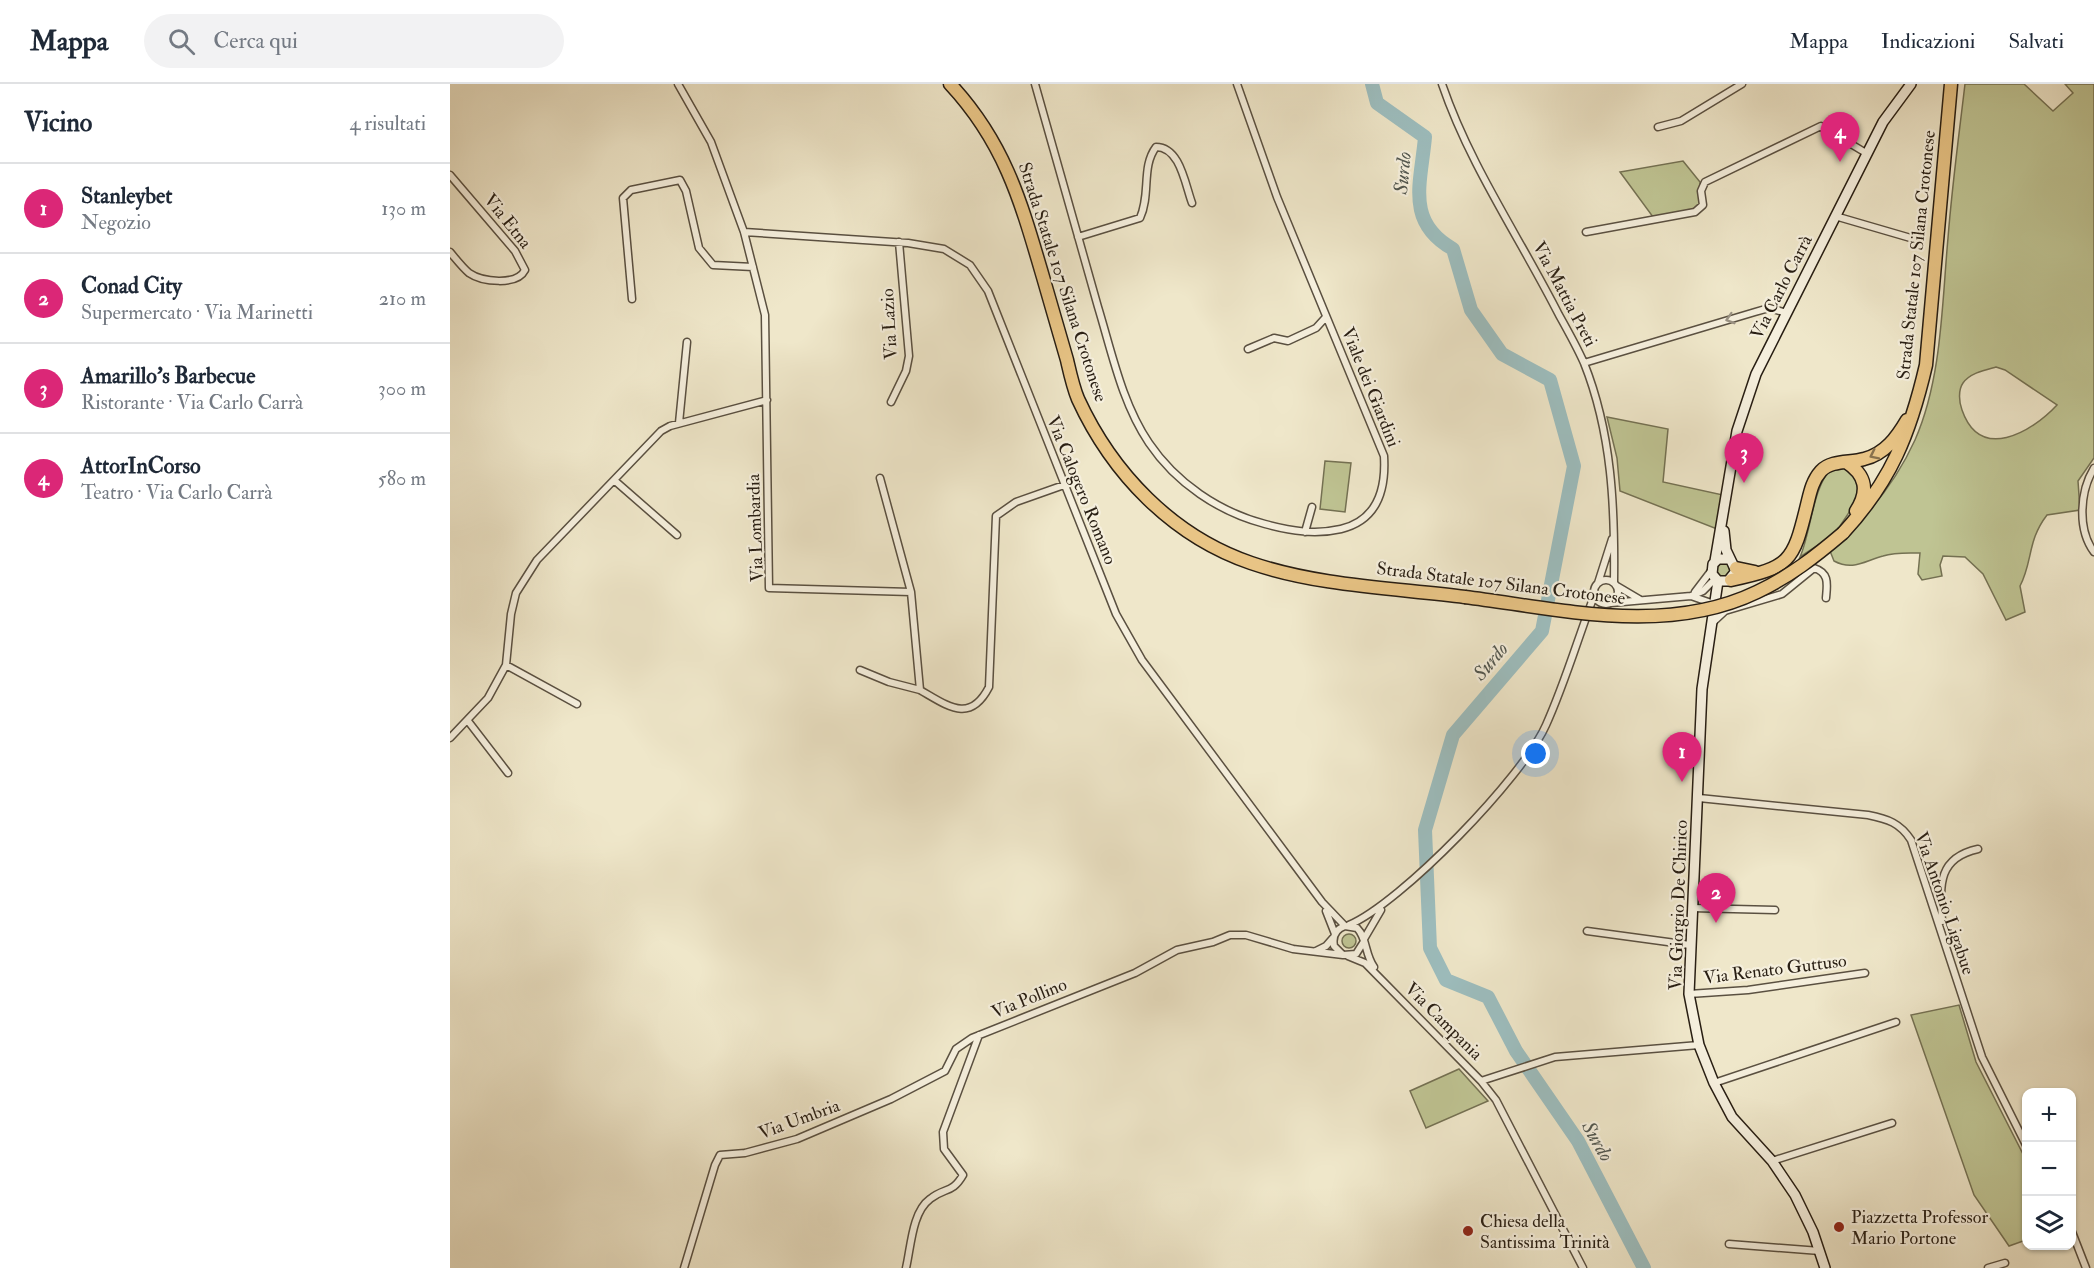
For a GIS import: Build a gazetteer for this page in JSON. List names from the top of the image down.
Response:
{
  "streets": {
    "highway": ["Strada Statale 107 Silana Crotonese"],
    "main road": ["Via Carlo Carrà", "Via Giorgio De Chirico"],
    "street": [
      "Via Etna",
      "Via Mattia Preti",
      "Via Lazio",
      "Viale dei Giardini",
      "Via Calogero Romano",
      "Via Lombardia",
      "Via Antonio Ligabue",
      "Via Renato Guttuso",
      "Via Pollino",
      "Via Campania",
      "Via Umbria"
    ]
  },
  "crossings": [
    ["Via Carlo Carrà", "Via Giorgio De Chirico"],
    ["Via Lazio", "Via Calogero Romano"],
    ["Via Antonio Ligabue", "Via Giorgio De Chirico"],
    ["Via Giorgio De Chirico", "Via Renato Guttuso"],
    ["Via Pollino", "Via Campania"],
    ["Via Pollino", "Via Umbria"]
  ],
  "water": ["Surdo"],
  "places": ["Piazzetta Professor Mario Portone", "Chiesa della Santissima Trinità"],
  "page": {
    "header": "Mappa",
    "search": "Cerca qui",
    "nav": ["Mappa", "Indicazioni", "Salvati"],
    "heading": ["Vicino", "4 risultati"],
    "pins": [
      "4",
      "3",
      "1",
      "2"
    ],
    "list": [
      {
        "mark": "1",
        "name": "Stanleybet",
        "note": "Negozio",
        "value": "130 m"
      },
      {
        "mark": "2",
        "name": "Conad City",
        "note": "Supermercato · Via Marinetti",
        "value": "210 m"
      },
      {
        "mark": "3",
        "name": "Amarillo's Barbecue",
        "note": "Ristorante · Via Carlo Carrà",
        "value": "300 m"
      },
      {
        "mark": "4",
        "name": "AttorInCorso",
        "note": "Teatro · Via Carlo Carrà",
        "value": "580 m"
      }
    ],
    "map_buttons": ["+", "−"]
  }
}
